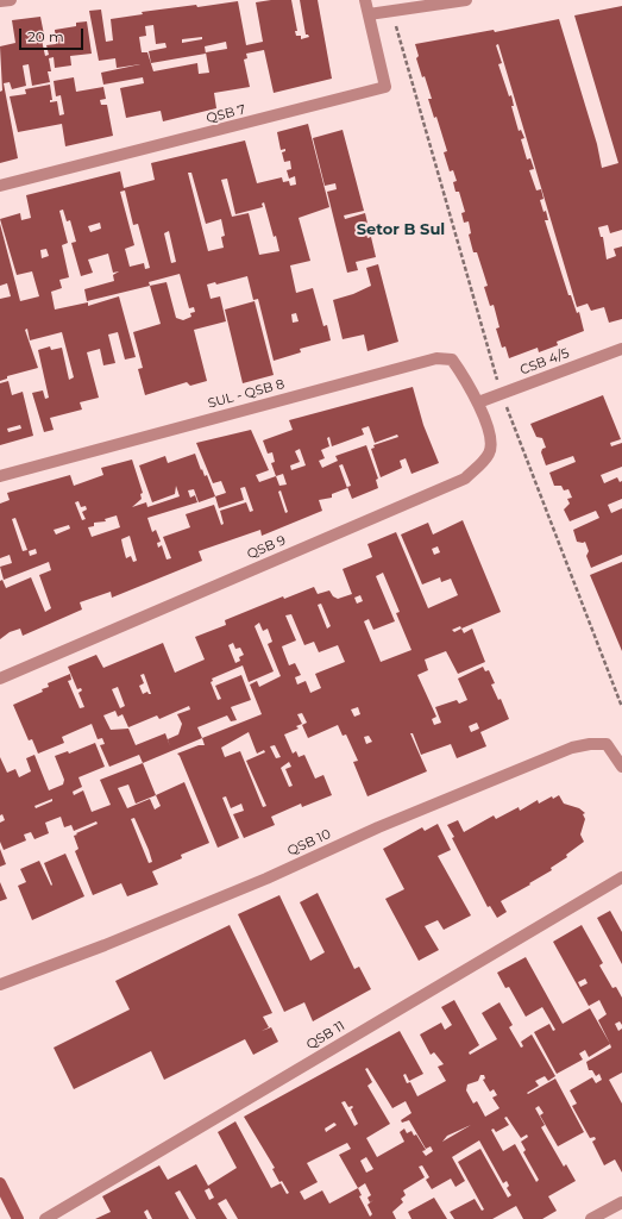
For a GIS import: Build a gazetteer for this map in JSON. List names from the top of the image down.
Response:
{
  "streets": {
    "street": [
      "QSB 7",
      "CSB 4/5",
      "SUL - QSB 8",
      "QSB 9",
      "QSB 10",
      "QSB 11"
    ]
  },
  "crossings": [
    ["CSB 4/5", "SUL - QSB 8"],
    ["CSB 4/5", "QSB 9"],
    ["SUL - QSB 8", "QSB 9"]
  ],
  "districts": ["Setor B Sul"],
  "scale_bar": "20 m"
}
